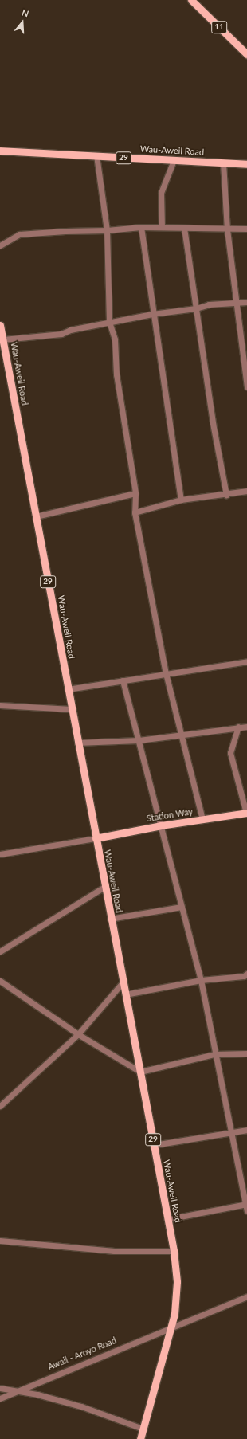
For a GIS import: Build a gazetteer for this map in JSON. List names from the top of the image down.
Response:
{
  "streets": {
    "main road": [
      "11",
      "Wau-Aweil Road",
      "29",
      "Station Way"
    ],
    "street": ["Awail - Aroyo Road"]
  },
  "crossings": [
    ["Wau-Aweil Road", "Station Way"],
    ["Wau-Aweil Road", "Awail - Aroyo Road"]
  ],
  "north": "top"
}
